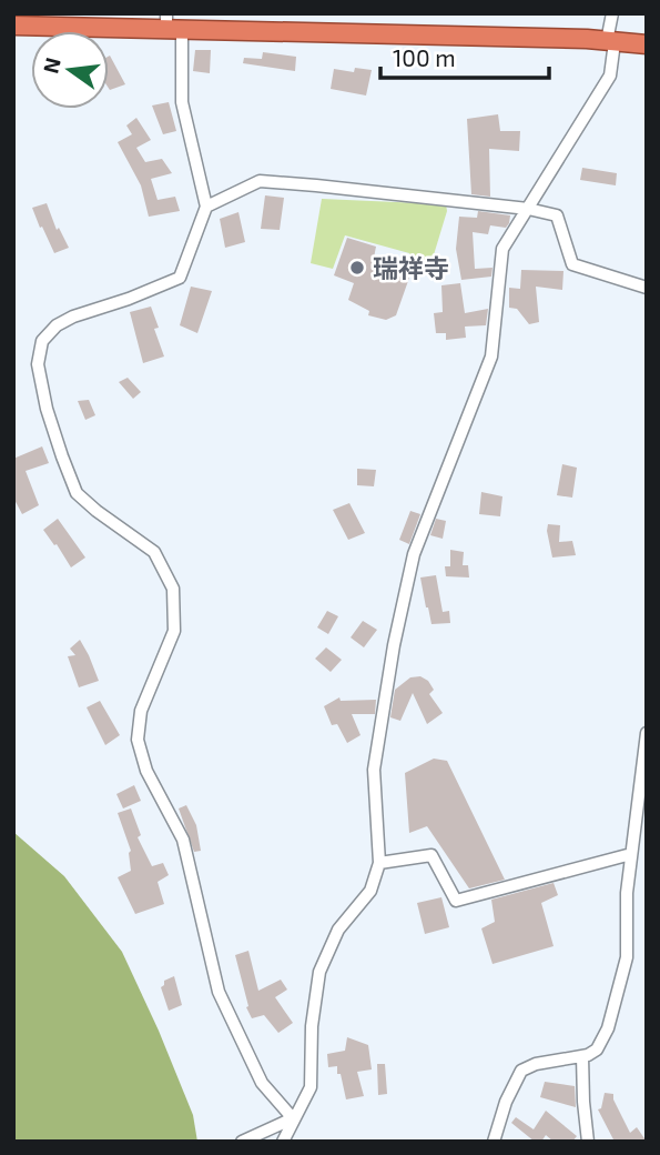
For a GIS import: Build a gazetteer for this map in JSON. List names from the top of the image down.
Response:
{
  "places": ["瑞祥寺"],
  "scale_bar": "100 m",
  "north": "left"
}
